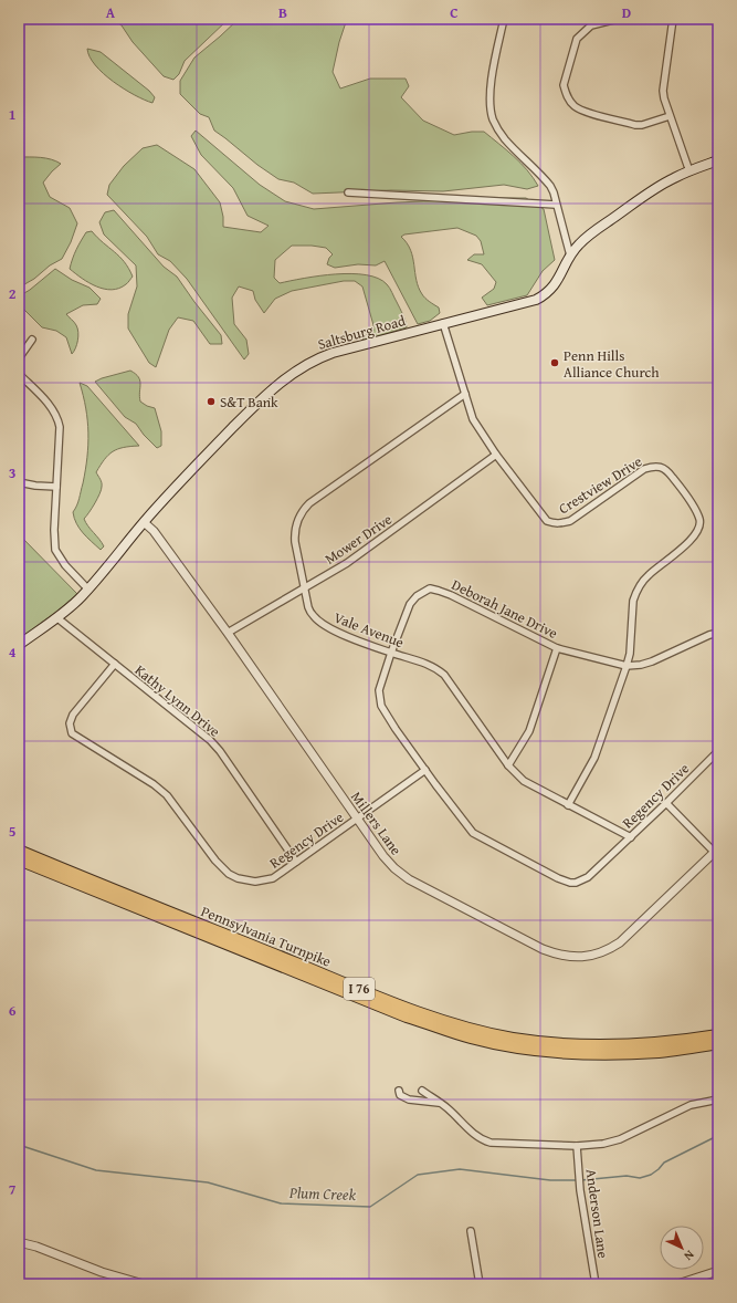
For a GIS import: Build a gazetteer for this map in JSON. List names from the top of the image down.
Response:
{
  "streets": {
    "highway": ["Pennsylvania Turnpike", "I 76"],
    "main road": ["Saltsburg Road"],
    "street": [
      "Crestview Drive",
      "Mower Drive",
      "Deborah Jane Drive",
      "Vale Avenue",
      "Kathy Lynn Drive",
      "Regency Drive",
      "Millers Lane",
      "Anderson Lane"
    ]
  },
  "crossings": [
    ["Saltsburg Road", "Crestview Drive"],
    ["Saltsburg Road", "Kathy Lynn Drive"],
    ["Saltsburg Road", "Millers Lane"],
    ["Crestview Drive", "Mower Drive"],
    ["Crestview Drive", "Deborah Jane Drive"],
    ["Crestview Drive", "Vale Avenue"],
    ["Mower Drive", "Vale Avenue"],
    ["Mower Drive", "Millers Lane"],
    ["Deborah Jane Drive", "Vale Avenue"],
    ["Deborah Jane Drive", "Regency Drive"],
    ["Vale Avenue", "Regency Drive"],
    ["Kathy Lynn Drive", "Regency Drive"],
    ["Regency Drive", "Millers Lane"]
  ],
  "water": ["Plum Creek"],
  "places": ["Penn Hills Alliance Church", "S&T Bank"],
  "north": "bottom right",
  "grid": {
    "columns": [
      "A",
      "B",
      "C",
      "D"
    ],
    "rows": [
      "1",
      "2",
      "3",
      "4",
      "5",
      "6",
      "7"
    ]
  }
}
